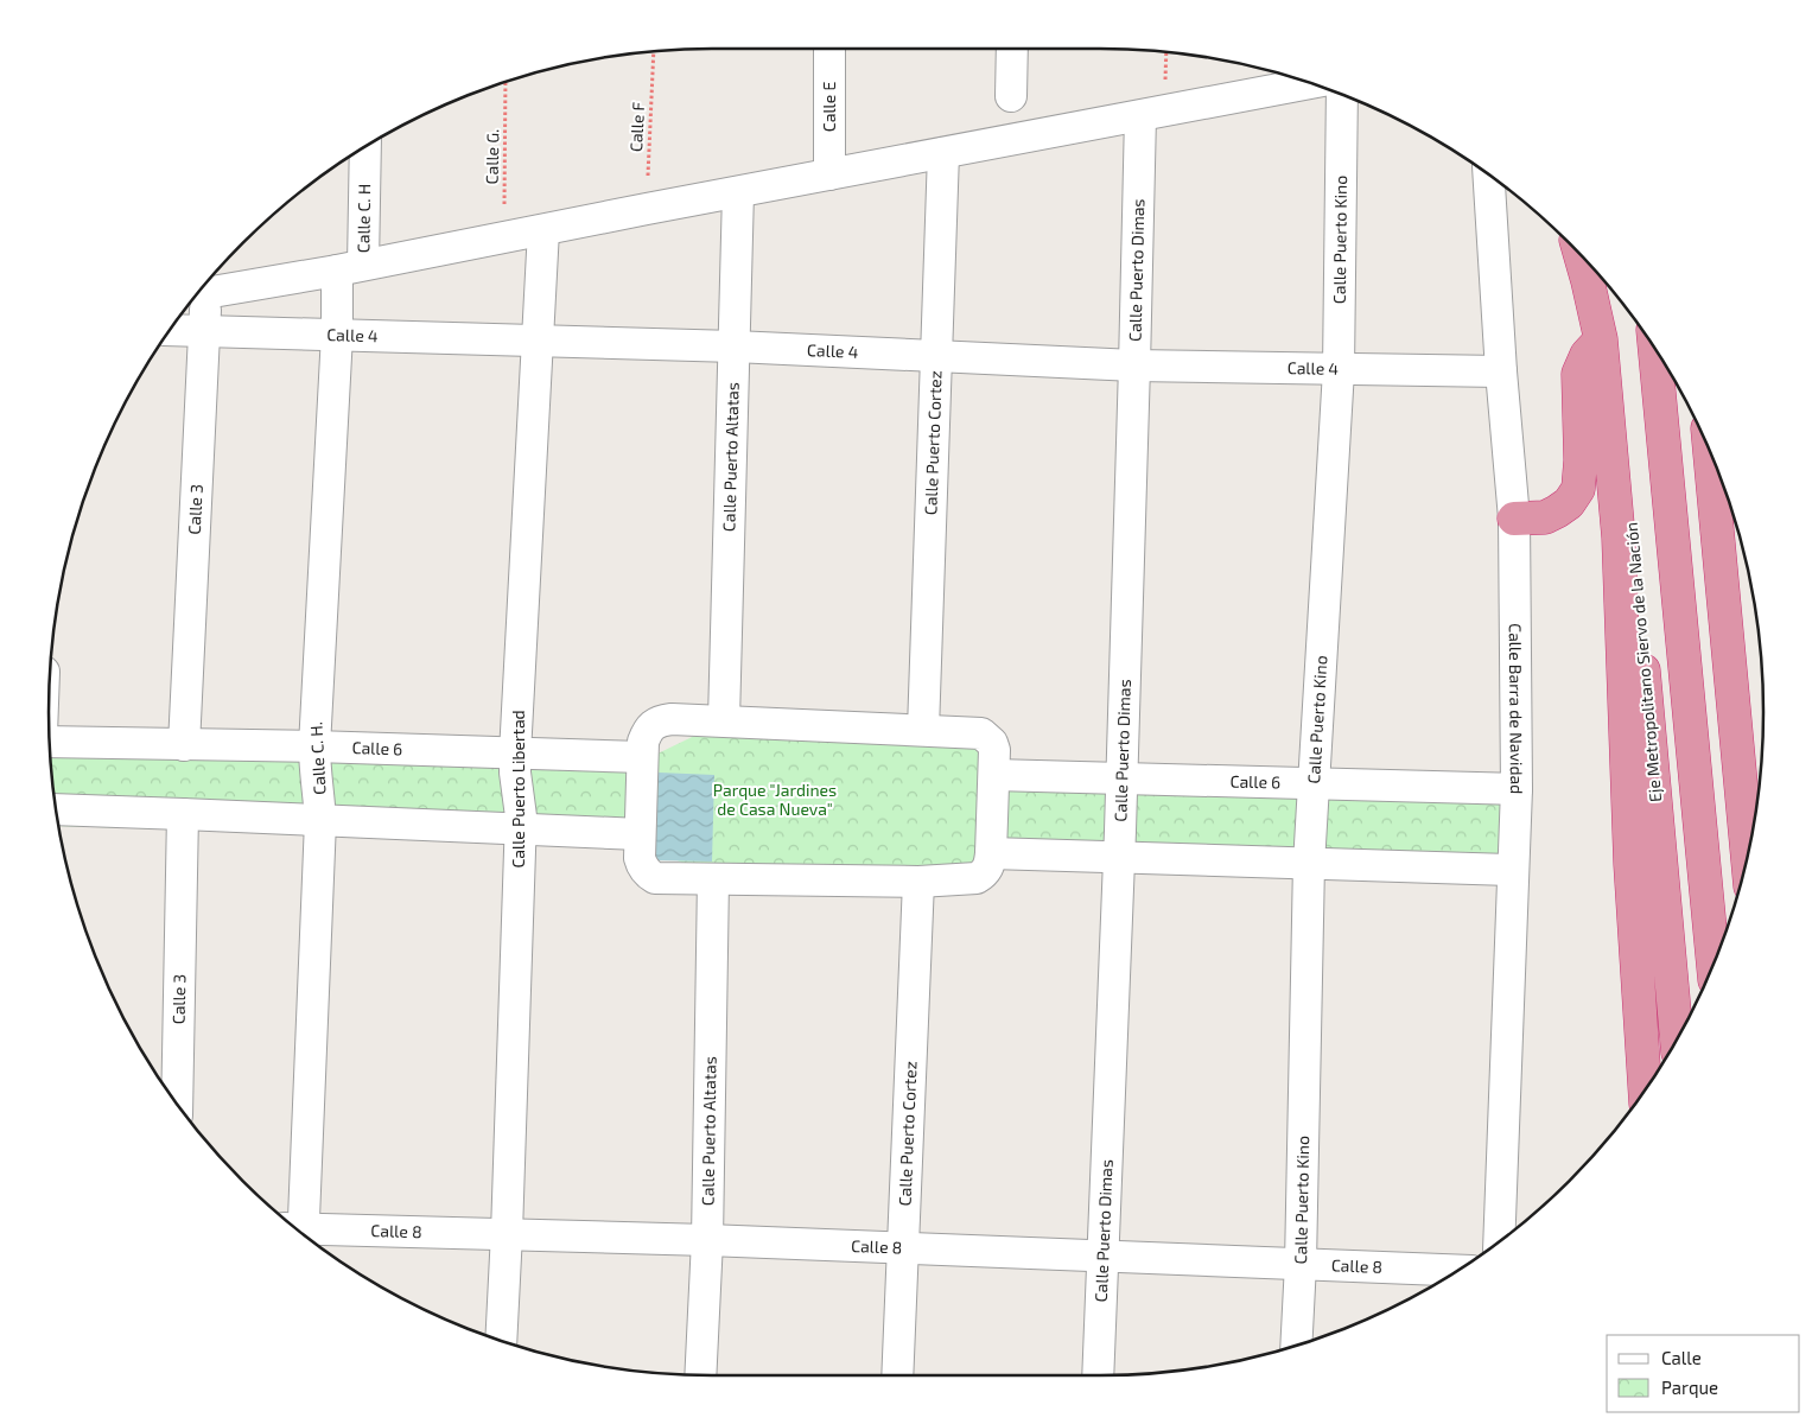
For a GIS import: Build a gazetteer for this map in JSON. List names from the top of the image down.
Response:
{
  "streets": {
    "highway": ["Eje Metropolitano Siervo de la Nación"],
    "street": [
      "Calle E",
      "Calle C. H",
      "Calle Puerto Kino",
      "Calle Puerto Dimas",
      "Calle 4",
      "Calle Puerto Cortez",
      "Calle Puerto Altatas",
      "Calle 3",
      "Calle Barra de Navidad",
      "Calle 6",
      "Calle C. H.",
      "Calle Puerto Libertad",
      "Calle 8"
    ],
    "path": ["Calle F", "Calle G."]
  },
  "crossings": [
    ["Calle C. H", "Calle C. H."],
    ["Calle Puerto Kino", "Calle 4"],
    ["Calle Puerto Kino", "Calle 6"],
    ["Calle Puerto Kino", "Calle 8"],
    ["Calle Puerto Dimas", "Calle 4"],
    ["Calle Puerto Dimas", "Calle 6"],
    ["Calle Puerto Dimas", "Calle 8"],
    ["Calle 4", "Calle Puerto Cortez"],
    ["Calle 4", "Calle Puerto Altatas"],
    ["Calle 4", "Calle 3"],
    ["Calle 4", "Calle Barra de Navidad"],
    ["Calle 4", "Calle C. H."],
    ["Calle 4", "Calle Puerto Libertad"],
    ["Calle Puerto Cortez", "Calle 8"],
    ["Calle Puerto Altatas", "Calle 8"],
    ["Calle 3", "Calle 6"],
    ["Calle Barra de Navidad", "Calle 6"],
    ["Calle 6", "Calle C. H."],
    ["Calle 6", "Calle Puerto Libertad"],
    ["Calle Puerto Libertad", "Calle 8"]
  ],
  "parks": ["Parque \"Jardines de Casa Nueva\""],
  "legend": ["Calle", "Parque"]
}
